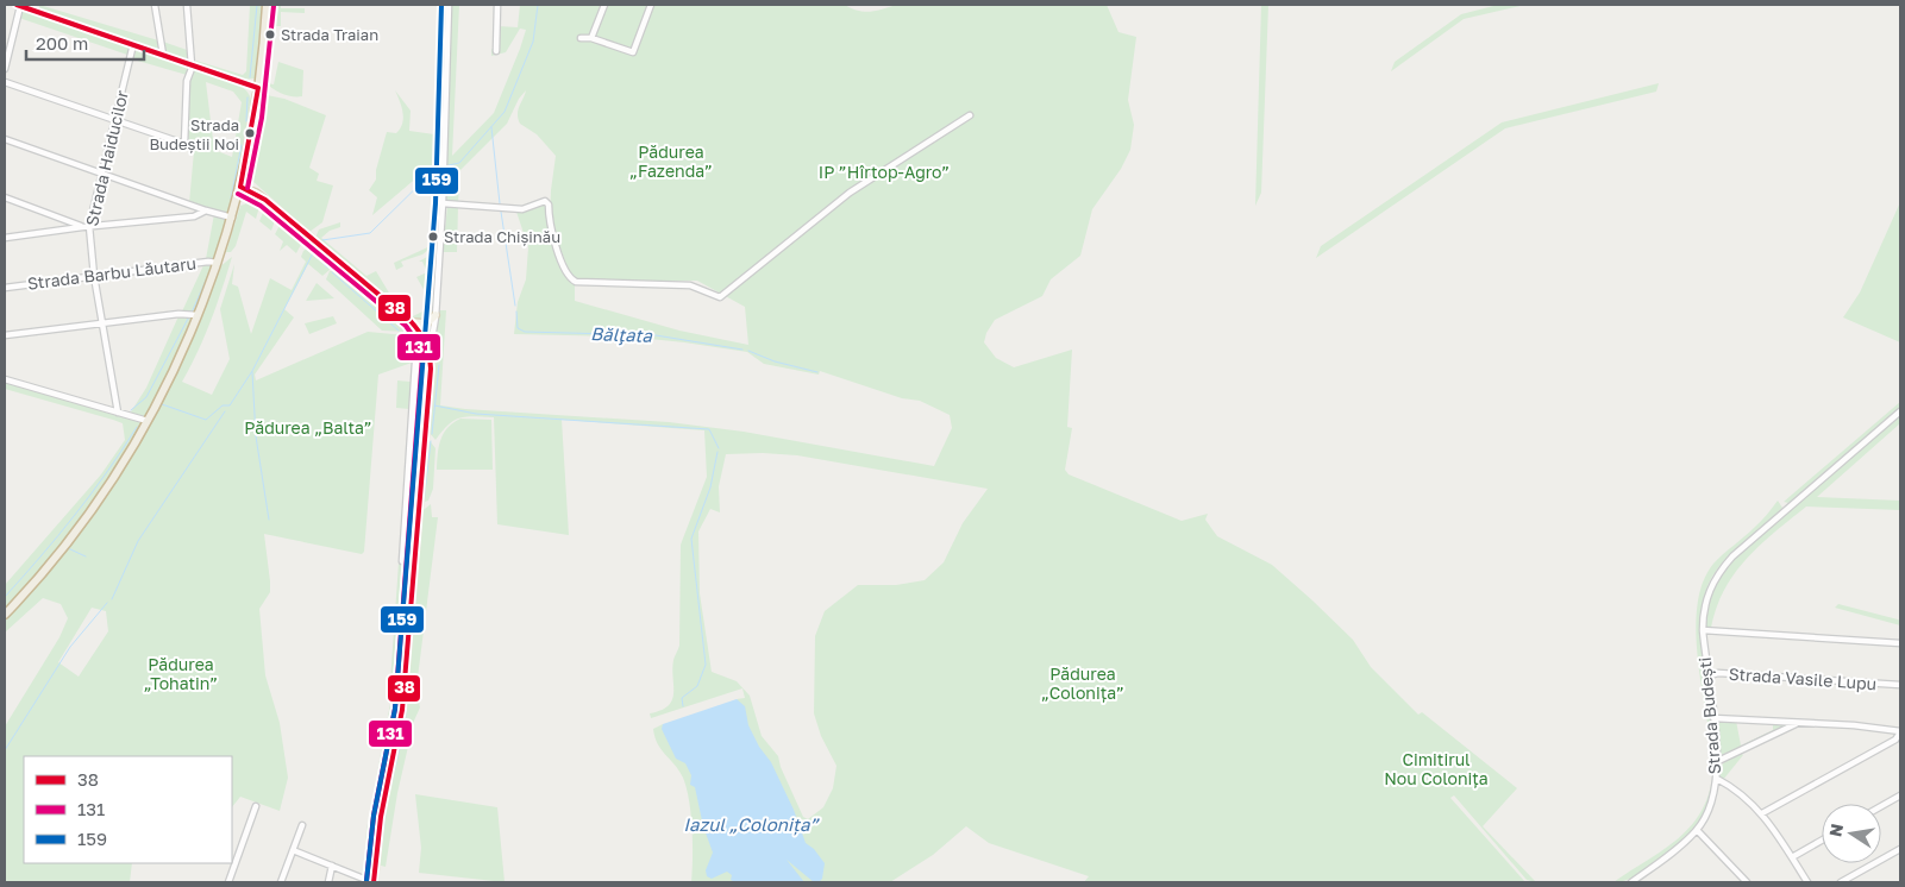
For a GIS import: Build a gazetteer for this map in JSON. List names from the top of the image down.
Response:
{
  "streets": {
    "street": [
      "Strada Haiducilor",
      "Strada Barbu Lăutaru",
      "Strada Vasile Lupu",
      "Strada Budești"
    ]
  },
  "crossings": [
    ["Strada Haiducilor", "Strada Barbu Lăutaru"],
    ["Strada Vasile Lupu", "Strada Budești"]
  ],
  "water": ["Bălţata", "Iazul „Colonița”"],
  "parks": [
    "Pădurea „Fazenda”",
    "IP ”Hîrtop-Agro”",
    "Pădurea „Balta”",
    "Pădurea „Tohatin”",
    "Pădurea „Colonița”",
    "Cimitirul Nou Colonița"
  ],
  "places": ["Strada Traian", "Strada Budeștii Noi", "Strada Chișinău"],
  "lines": ["transit line 38", "transit line 159", "transit line 131"],
  "legend": ["38", "131", "159"],
  "scale_bar": "200 m",
  "north": "left"
}
